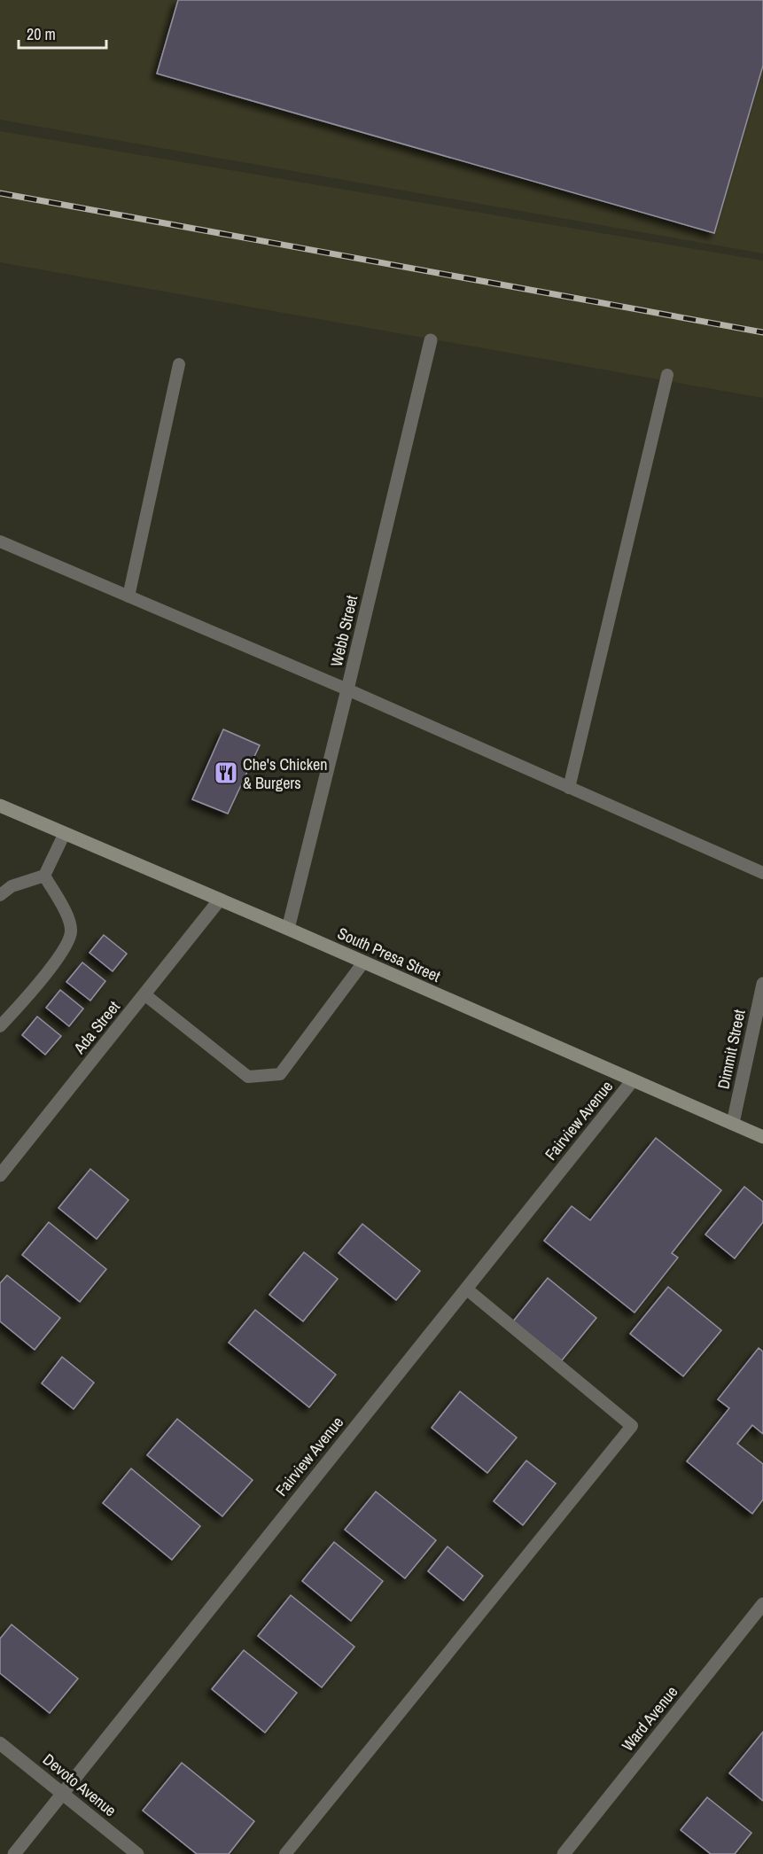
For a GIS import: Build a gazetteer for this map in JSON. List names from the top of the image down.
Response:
{
  "streets": {
    "main road": ["South Presa Street"],
    "street": [
      "Webb Street",
      "Ada Street",
      "Dimmit Street",
      "Fairview Avenue",
      "Ward Avenue",
      "Devoto Avenue"
    ]
  },
  "crossings": [
    ["Webb Street", "South Presa Street"],
    ["South Presa Street", "Ada Street"],
    ["South Presa Street", "Dimmit Street"],
    ["South Presa Street", "Fairview Avenue"],
    ["Fairview Avenue", "Devoto Avenue"]
  ],
  "places": {
    "restaurant": ["Che's Chicken & Burgers"]
  },
  "scale_bar": "20 m"
}
